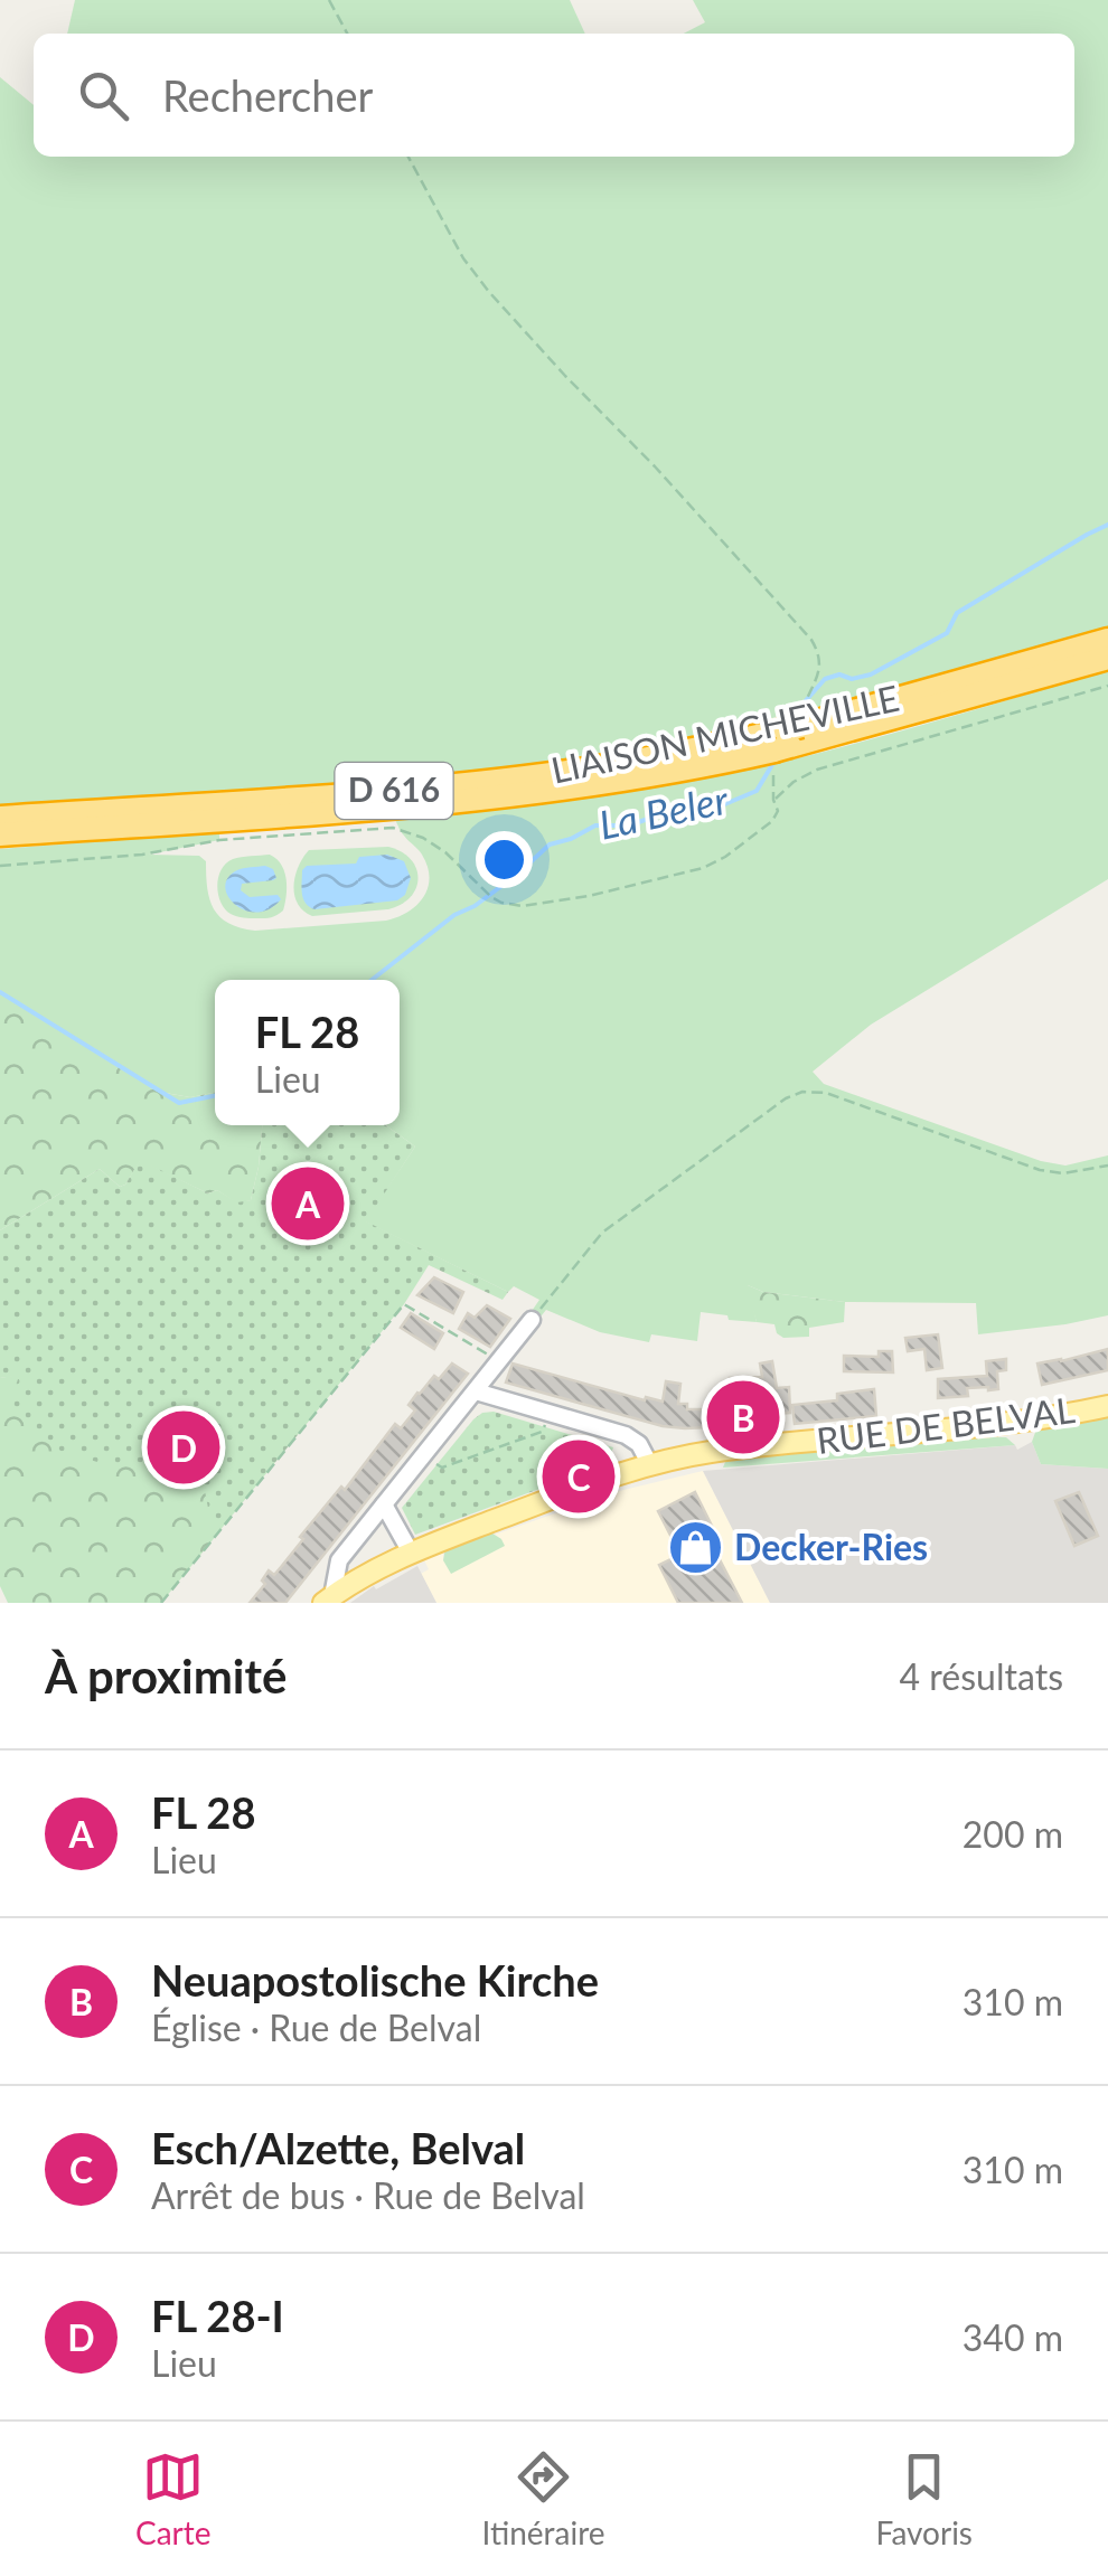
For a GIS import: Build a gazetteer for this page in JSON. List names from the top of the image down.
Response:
{
  "streets": {
    "highway": ["LIAISON MICHEVILLE", "D 616"],
    "main road": ["RUE DE BELVAL"]
  },
  "water": ["La Beler"],
  "places": {
    "shop": ["Decker-Ries"]
  },
  "page": {
    "search": "Rechercher",
    "popup": ["FL 28", "Lieu"],
    "pins": [
      "A",
      "B",
      "D",
      "C"
    ],
    "heading": ["À proximité", "4 résultats"],
    "list": [
      {
        "mark": "A",
        "name": "FL 28",
        "note": "Lieu",
        "value": "200 m"
      },
      {
        "mark": "B",
        "name": "Neuapostolische Kirche",
        "note": "Église · Rue de Belval",
        "value": "310 m"
      },
      {
        "mark": "C",
        "name": "Esch/Alzette, Belval",
        "note": "Arrêt de bus · Rue de Belval",
        "value": "310 m"
      },
      {
        "mark": "D",
        "name": "FL 28-I",
        "note": "Lieu",
        "value": "340 m"
      }
    ],
    "nav": ["Carte", "Itinéraire", "Favoris"]
  }
}
